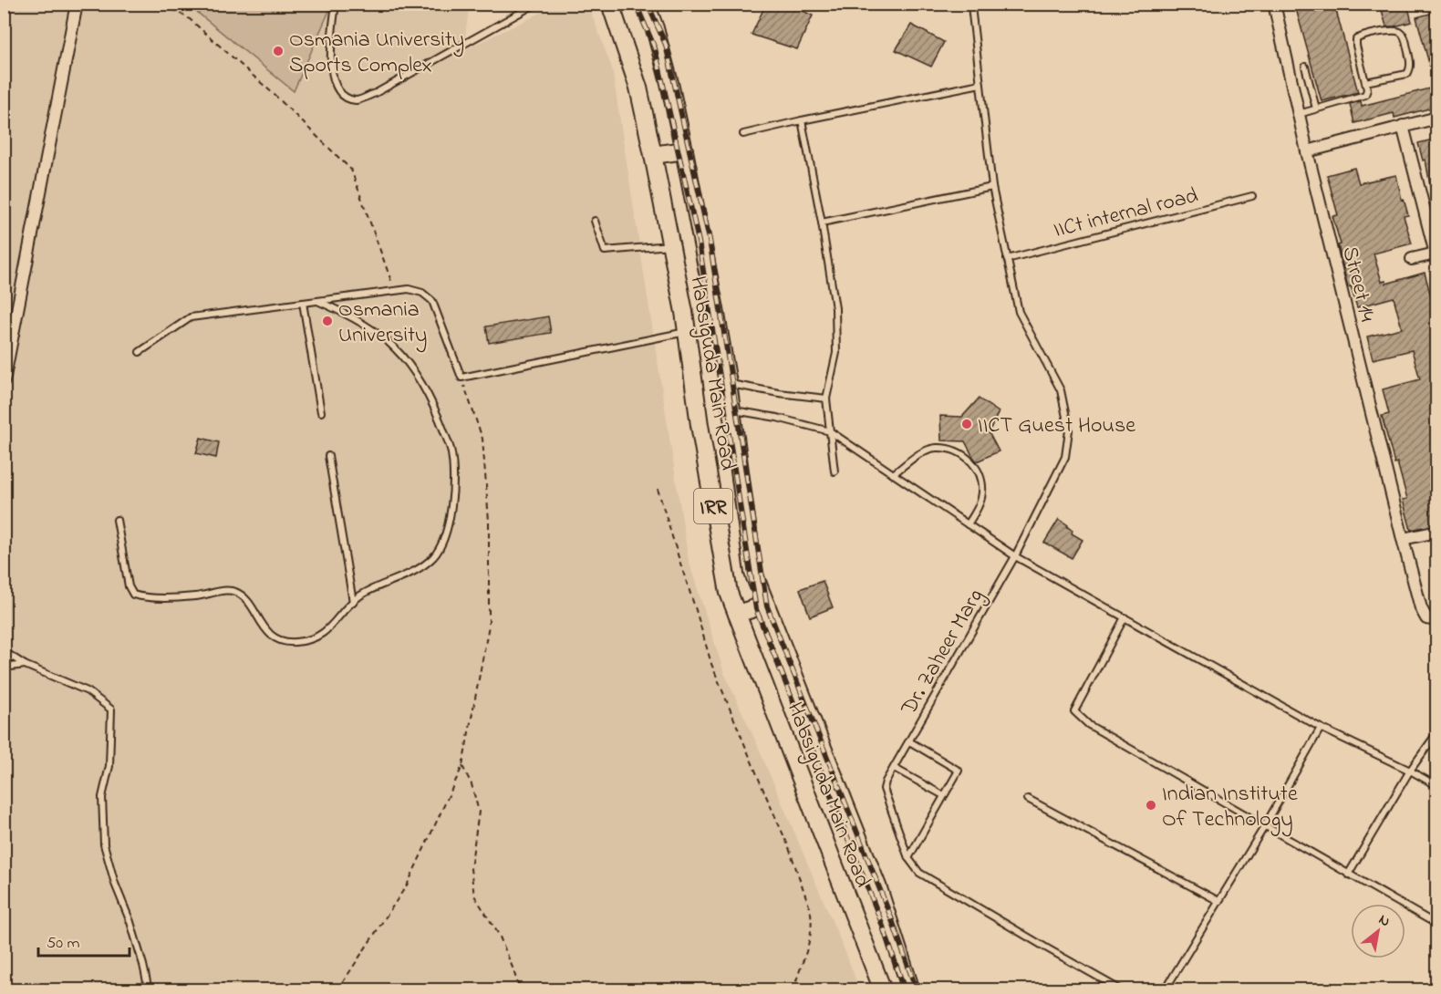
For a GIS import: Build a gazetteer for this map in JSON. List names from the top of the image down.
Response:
{
  "streets": {
    "main road": ["Habsiguda Main Road", "IRR"],
    "street": ["Street 14"],
    "lane": ["IICt internal road", "Dr. Zaheer Marg"]
  },
  "places": [
    "Osmania University Sports Complex",
    "Osmania University",
    "IICT Guest House",
    "Indian Institute Of Technology"
  ],
  "scale_bar": "50 m",
  "north": "top right"
}
